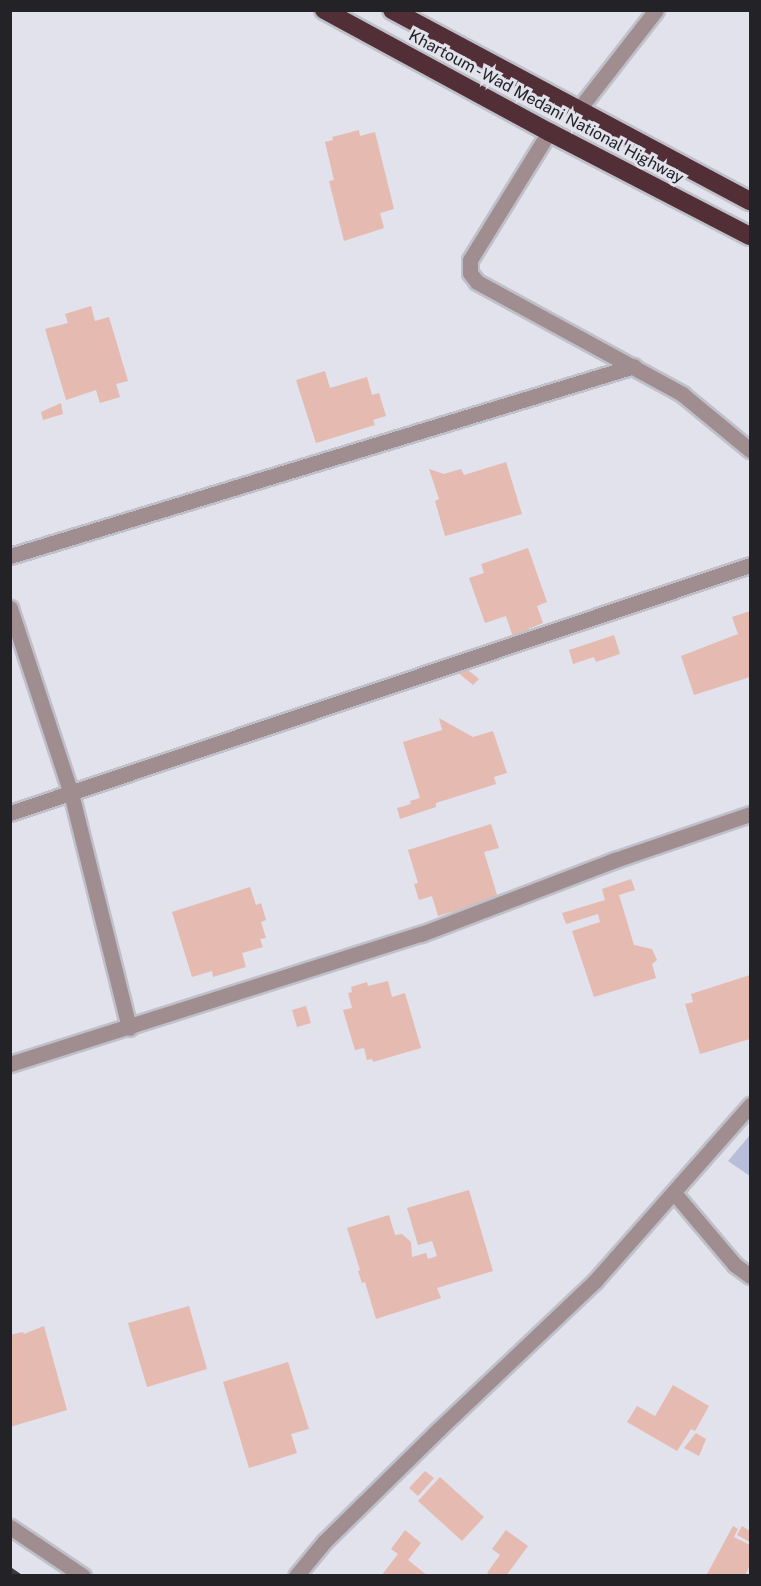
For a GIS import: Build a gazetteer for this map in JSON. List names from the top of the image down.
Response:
{
  "streets": {
    "highway": ["Khartoum - Wad Medani National Highway"]
  }
}
